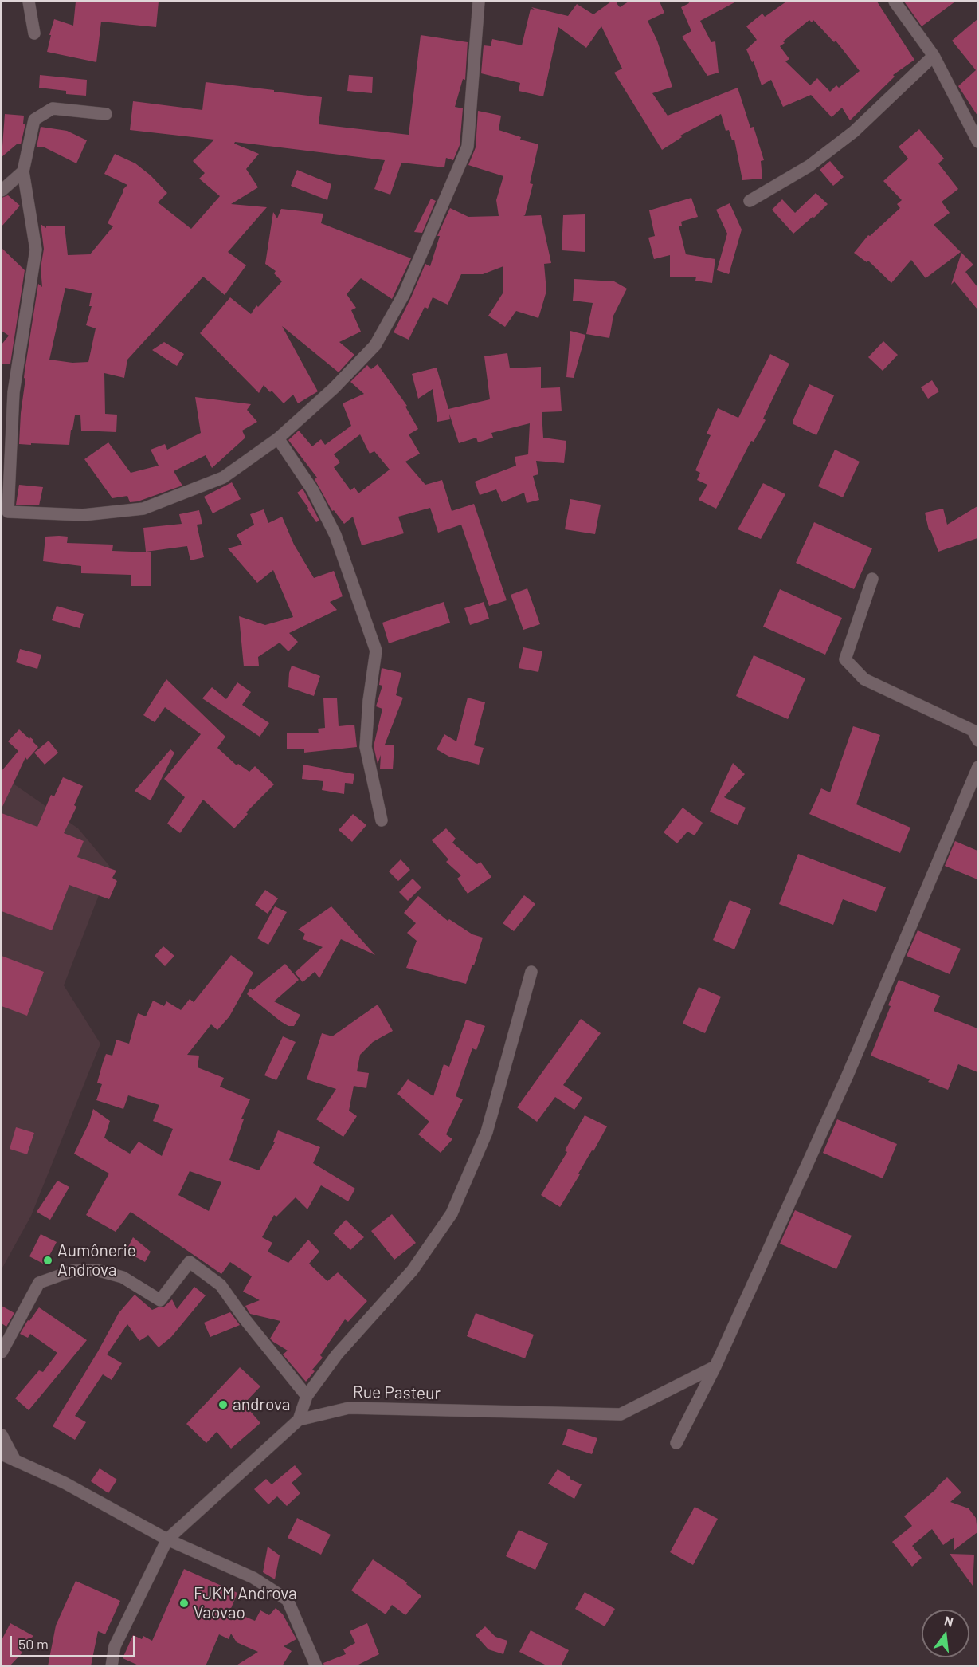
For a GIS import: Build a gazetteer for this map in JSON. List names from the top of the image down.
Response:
{
  "streets": {
    "street": ["Rue Pasteur"]
  },
  "places": ["Aumônerie Androva", "androva", "FJKM Androva Vaovao"],
  "scale_bar": "50 m",
  "north": "top"
}
